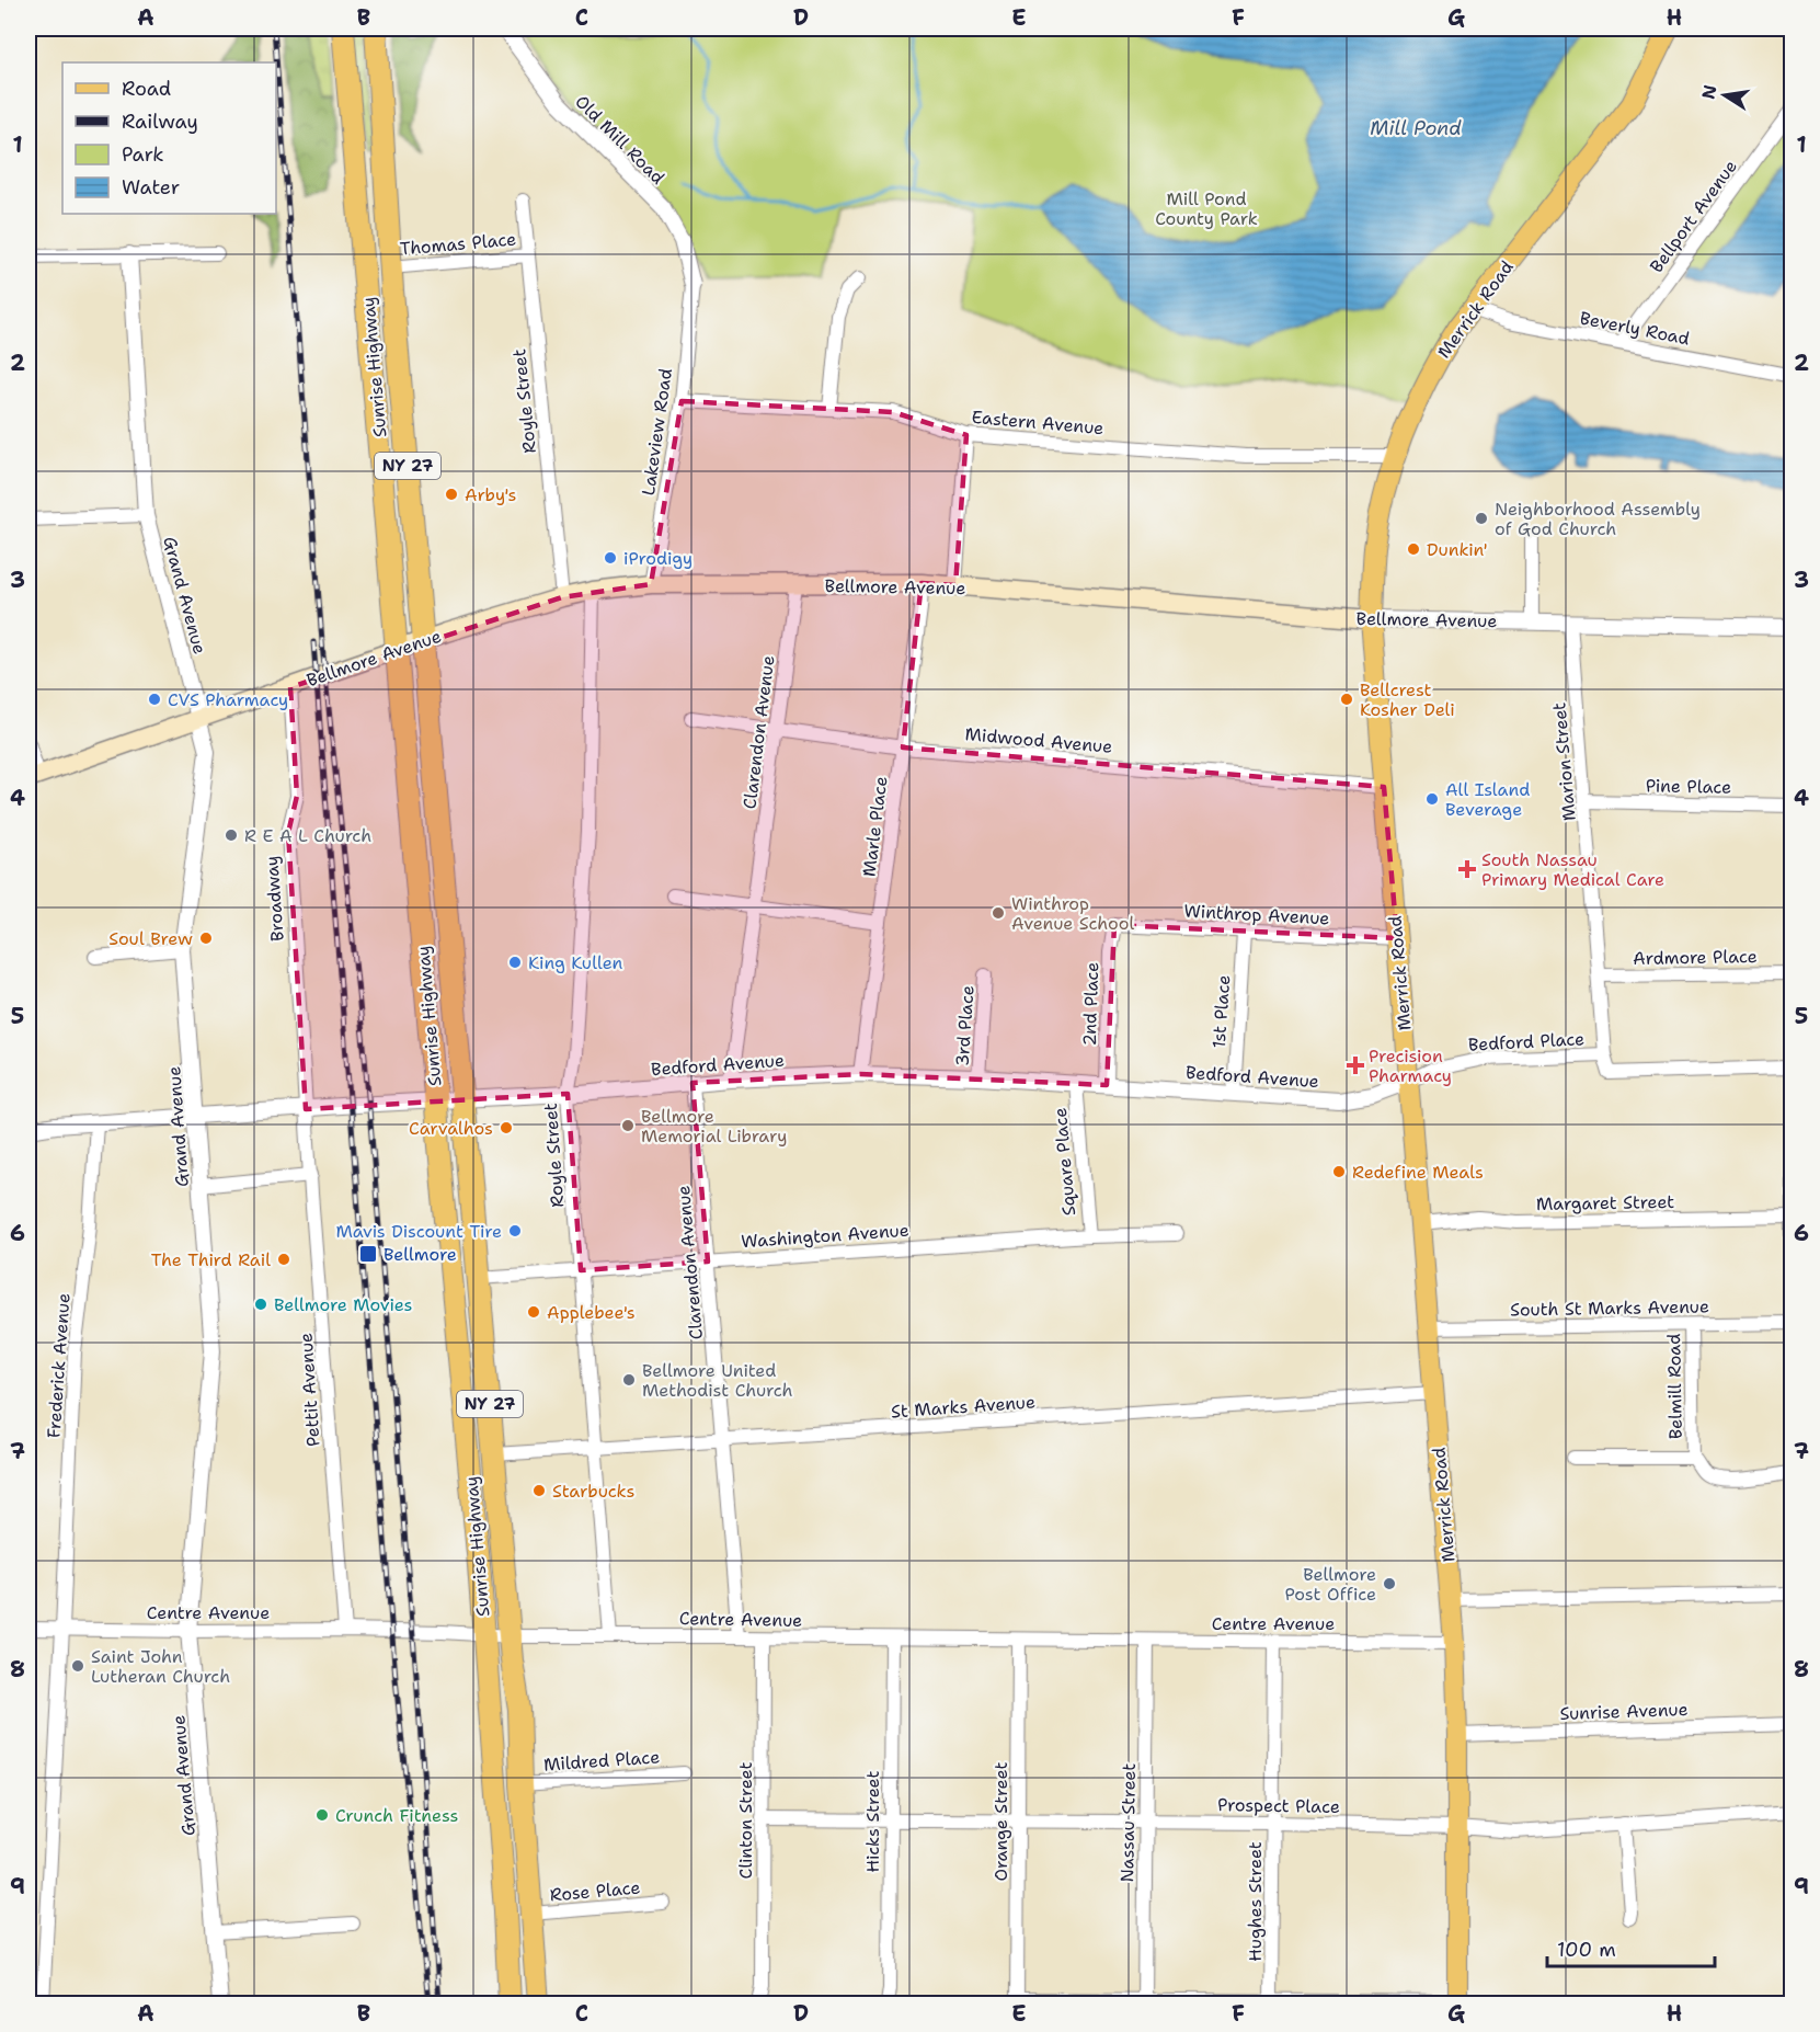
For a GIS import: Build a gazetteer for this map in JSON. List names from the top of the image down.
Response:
{
  "streets": {
    "highway": ["Sunrise Highway", "NY 27"],
    "main road": ["Merrick Road", "Bellmore Avenue"],
    "street": [
      "Old Mill Road",
      "Bellport Avenue",
      "Thomas Place",
      "Beverly Road",
      "Royle Street",
      "Eastern Avenue",
      "Lakeview Road",
      "Grand Avenue",
      "Clarendon Avenue",
      "Midwood Avenue",
      "Marion Street",
      "Pine Place",
      "Marle Place",
      "Broadway",
      "Winthrop Avenue",
      "Ardmore Place",
      "2nd Place",
      "1st Place",
      "3rd Place",
      "Bedford Place",
      "Bedford Avenue",
      "Square Place",
      "Margaret Street",
      "Washington Avenue",
      "South St Marks Avenue",
      "Frederick Avenue",
      "Belmill Road",
      "Pettit Avenue",
      "St Marks Avenue",
      "Centre Avenue",
      "Sunrise Avenue",
      "Mildred Place",
      "Prospect Place",
      "Clinton Street",
      "Hicks Street",
      "Orange Street",
      "Nassau Street",
      "Rose Place",
      "Hughes Street"
    ]
  },
  "crossings": [
    ["Old Mill Road", "Lakeview Road"],
    ["Bellport Avenue", "Beverly Road"],
    ["Thomas Place", "Sunrise Highway"],
    ["Thomas Place", "Royle Street"],
    ["Merrick Road", "Beverly Road"],
    ["Merrick Road", "Eastern Avenue"],
    ["Merrick Road", "Bellmore Avenue"],
    ["Merrick Road", "Midwood Avenue"],
    ["Merrick Road", "Winthrop Avenue"],
    ["Merrick Road", "Bedford Place"],
    ["Merrick Road", "Bedford Avenue"],
    ["Merrick Road", "Margaret Street"],
    ["Merrick Road", "South St Marks Avenue"],
    ["Merrick Road", "St Marks Avenue"],
    ["Merrick Road", "Centre Avenue"],
    ["Merrick Road", "Sunrise Avenue"],
    ["Merrick Road", "Prospect Place"],
    ["Sunrise Highway", "Bellmore Avenue"],
    ["Sunrise Highway", "Bedford Avenue"],
    ["Sunrise Highway", "Washington Avenue"],
    ["Sunrise Highway", "St Marks Avenue"],
    ["Sunrise Highway", "Centre Avenue"],
    ["Sunrise Highway", "Mildred Place"],
    ["Sunrise Highway", "Rose Place"],
    ["Royle Street", "Bellmore Avenue"],
    ["Royle Street", "Bedford Avenue"],
    ["Royle Street", "Washington Avenue"],
    ["Royle Street", "St Marks Avenue"],
    ["Royle Street", "Centre Avenue"],
    ["Eastern Avenue", "Lakeview Road"],
    ["Lakeview Road", "Bellmore Avenue"],
    ["Bellmore Avenue", "Grand Avenue"],
    ["Bellmore Avenue", "Clarendon Avenue"],
    ["Bellmore Avenue", "Marion Street"],
    ["Bellmore Avenue", "Marle Place"],
    ["Bellmore Avenue", "Broadway"],
    ["Grand Avenue", "Bedford Avenue"],
    ["Grand Avenue", "Centre Avenue"],
    ["Clarendon Avenue", "Midwood Avenue"],
    ["Clarendon Avenue", "Bedford Avenue"],
    ["Clarendon Avenue", "Washington Avenue"],
    ["Clarendon Avenue", "St Marks Avenue"],
    ["Clarendon Avenue", "Centre Avenue"],
    ["Midwood Avenue", "Marle Place"],
    ["Marion Street", "Pine Place"],
    ["Marion Street", "Ardmore Place"],
    ["Marion Street", "Bedford Place"],
    ["Marle Place", "Bedford Avenue"],
    ["Broadway", "Bedford Avenue"],
    ["Broadway", "Pettit Avenue"],
    ["Winthrop Avenue", "2nd Place"],
    ["Winthrop Avenue", "1st Place"],
    ["2nd Place", "Bedford Avenue"],
    ["1st Place", "Bedford Avenue"],
    ["3rd Place", "Bedford Avenue"],
    ["Bedford Place", "Bedford Avenue"],
    ["Bedford Avenue", "Square Place"],
    ["Bedford Avenue", "Frederick Avenue"],
    ["Bedford Avenue", "Pettit Avenue"],
    ["Square Place", "Washington Avenue"],
    ["South St Marks Avenue", "Belmill Road"],
    ["Frederick Avenue", "Centre Avenue"],
    ["Pettit Avenue", "Centre Avenue"],
    ["Centre Avenue", "Clinton Street"],
    ["Centre Avenue", "Hicks Street"],
    ["Centre Avenue", "Orange Street"],
    ["Centre Avenue", "Nassau Street"],
    ["Centre Avenue", "Hughes Street"],
    ["Prospect Place", "Clinton Street"],
    ["Prospect Place", "Hicks Street"],
    ["Prospect Place", "Orange Street"],
    ["Prospect Place", "Nassau Street"],
    ["Prospect Place", "Hughes Street"]
  ],
  "water": ["Mill Pond"],
  "parks": ["Mill Pond County Park"],
  "places": {
    "other": [
      "Arby's",
      "Neighborhood Assembly of God Church",
      "Dunkin'",
      "iProdigy",
      "CVS Pharmacy",
      "Bellcrest Kosher Deli",
      "All Island Beverage",
      "R E A L Church",
      "Winthrop Avenue School",
      "Soul Brew",
      "King Kullen",
      "Bellmore Memorial Library",
      "Carvalhos",
      "Redefine Meals",
      "Mavis Discount Tire",
      "The Third Rail",
      "Bellmore Movies",
      "Applebee's",
      "Bellmore United Methodist Church",
      "Starbucks",
      "Bellmore Post Office",
      "Saint John Lutheran Church",
      "Crunch Fitness"
    ],
    "health": ["South Nassau Primary Medical Care", "Precision Pharmacy"],
    "transit": ["Bellmore"]
  },
  "legend": [
    "Road",
    "Railway",
    "Park",
    "Water"
  ],
  "scale_bar": "100 m",
  "north": "left",
  "grid": {
    "columns": [
      "A",
      "B",
      "C",
      "D",
      "E",
      "F",
      "G",
      "H"
    ],
    "rows": [
      "1",
      "2",
      "3",
      "4",
      "5",
      "6",
      "7",
      "8",
      "9"
    ]
  }
}
